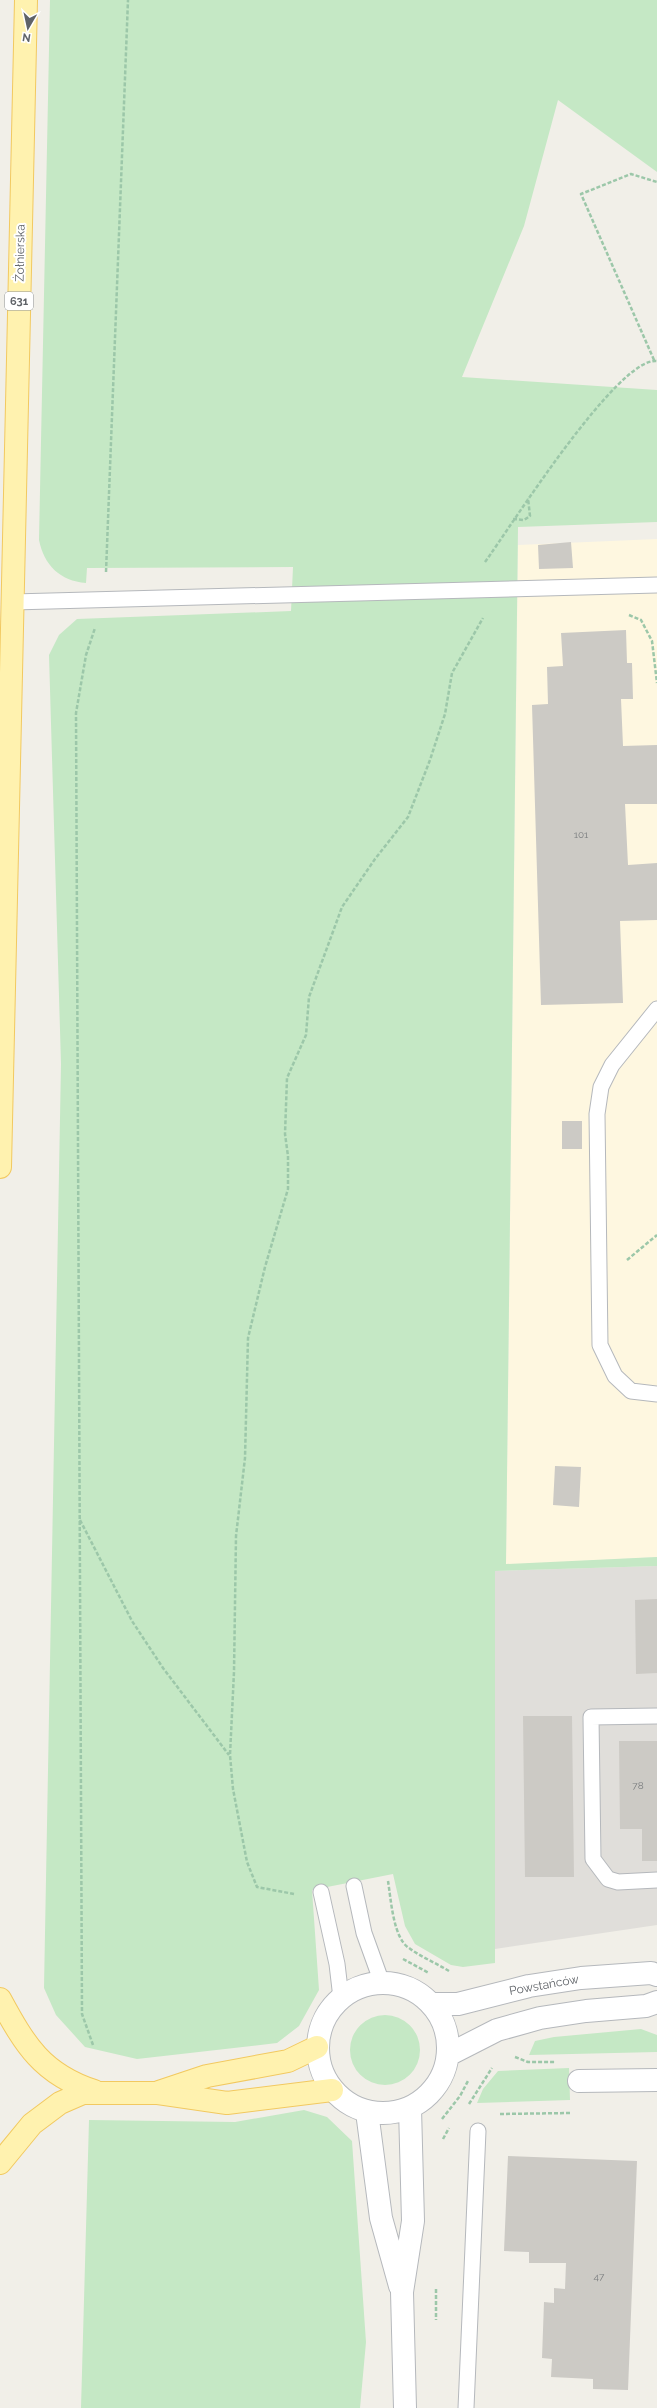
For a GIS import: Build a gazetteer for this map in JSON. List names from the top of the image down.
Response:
{
  "streets": {
    "main road": ["Żołnierska", "631"],
    "street": ["Powstańców"]
  },
  "crossings": [
    ["Żołnierska", "631"]
  ],
  "house_numbers": ["101", "78", "47"],
  "north": "bottom"
}
